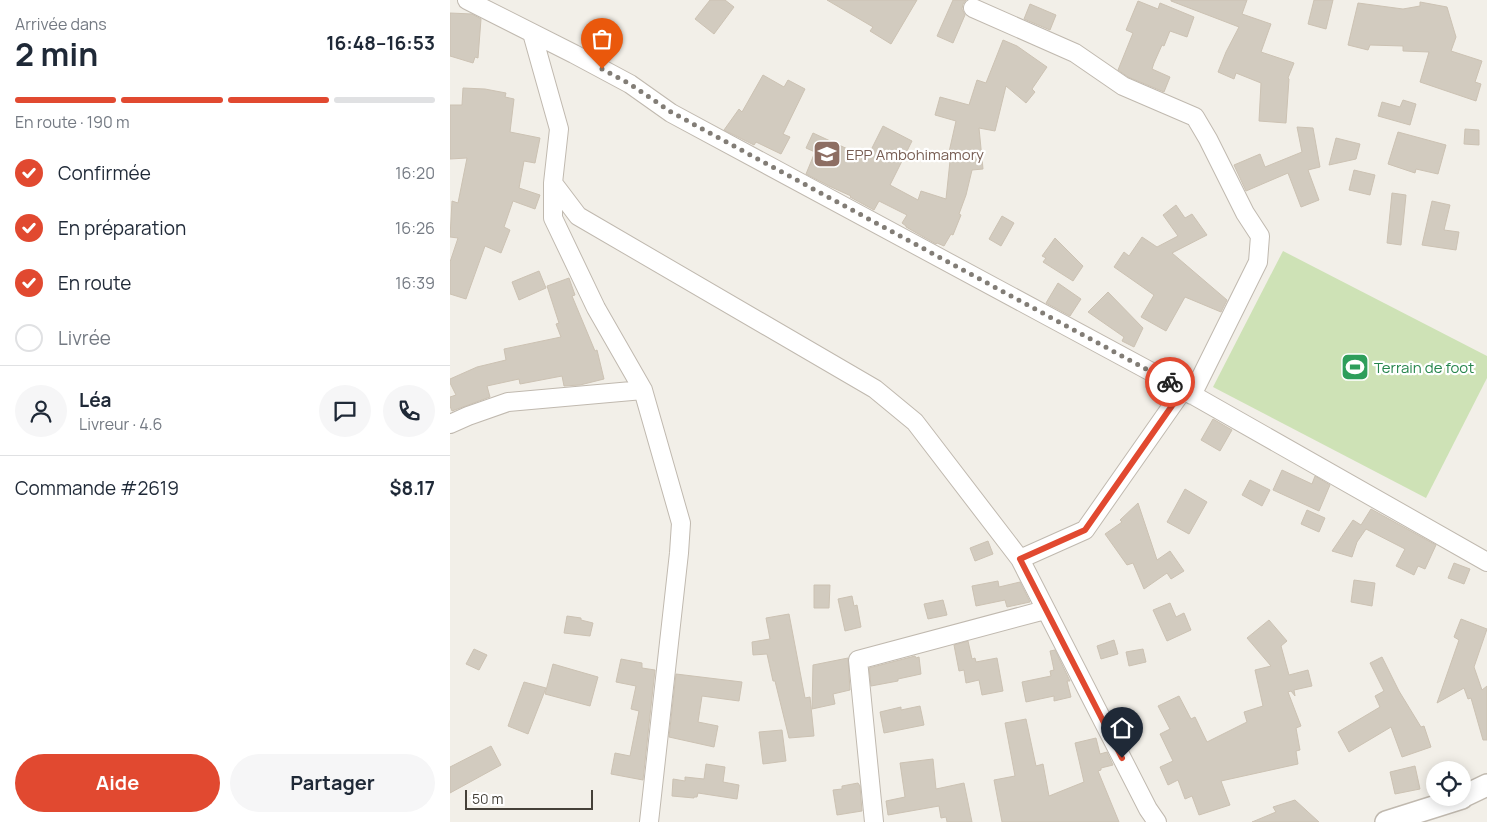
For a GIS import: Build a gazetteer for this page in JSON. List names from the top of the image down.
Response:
{
  "places": {
    "school or university": ["EPP Ambohimamory"],
    "sports": ["Terrain de foot"]
  },
  "scale_bar": "50 m",
  "page": {
    "heading": ["2 min", "Arrivée dans", "16:48–16:53"],
    "panel": [
      "Léa",
      "Livreur · 4.6",
      "Commande #2619",
      "$8.17"
    ],
    "bar": "En route · 190 m",
    "list": [
      ["Confirmée", "16:20"],
      ["En préparation", "16:26"],
      ["En route", "16:39"],
      "Livrée"
    ],
    "buttons": ["Aide", "Partager"],
    "scale": "50 m"
  }
}
